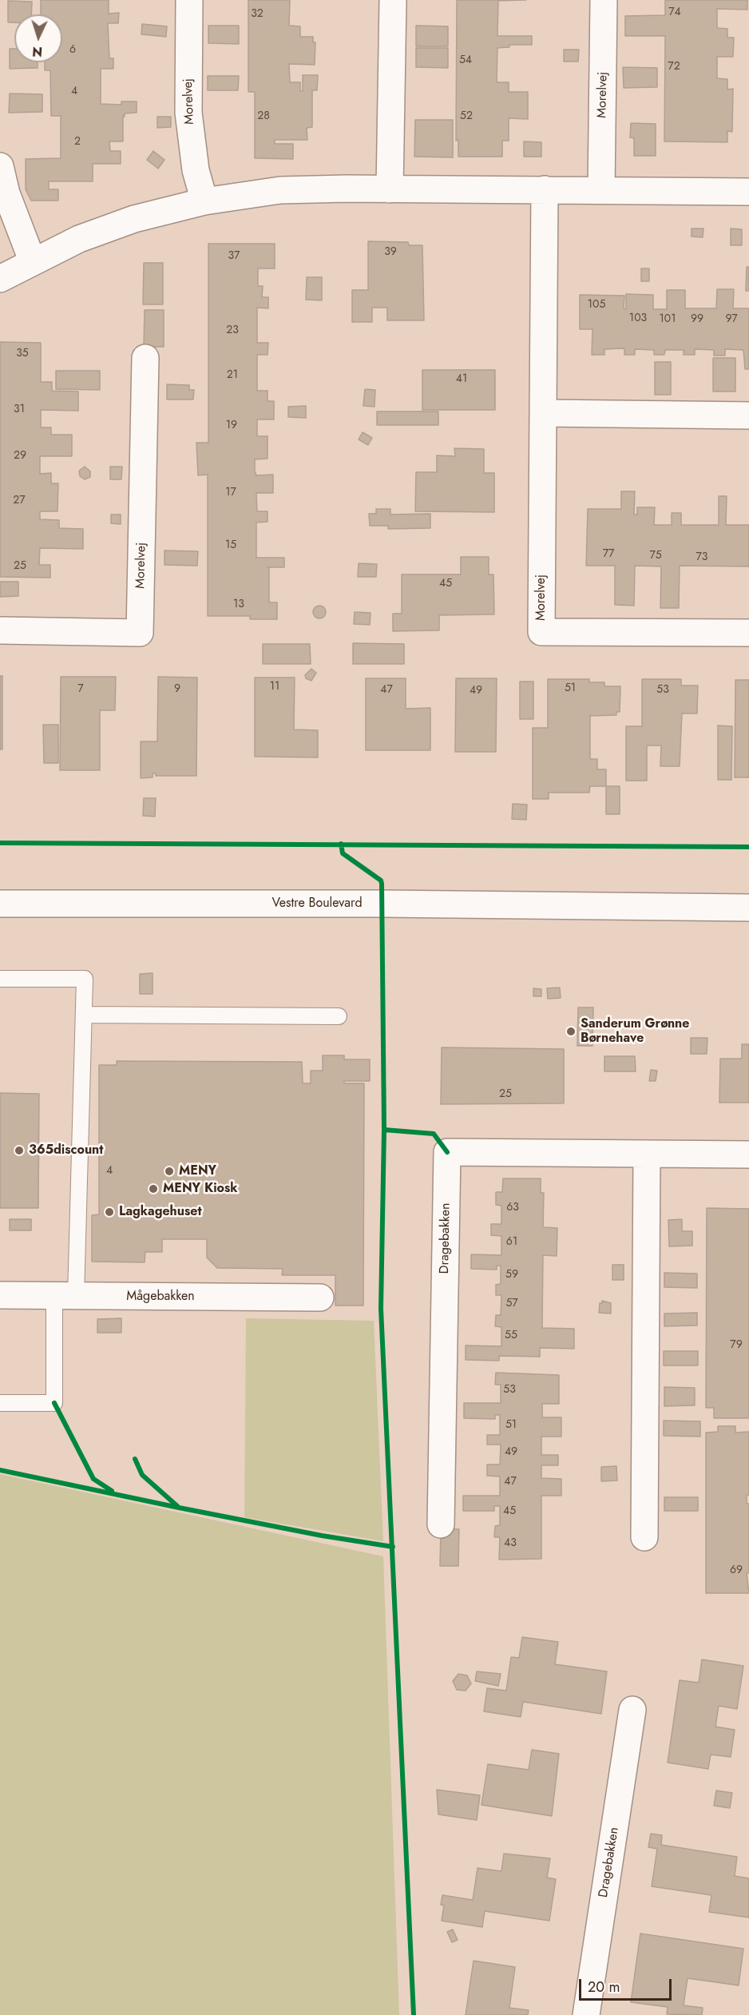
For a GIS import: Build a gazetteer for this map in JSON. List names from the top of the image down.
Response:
{
  "streets": {
    "street": [
      "Morelvej",
      "Vestre Boulevard",
      "Dragebakken",
      "Mågebakken"
    ]
  },
  "places": [
    "Sanderum Grønne Børnehave",
    "365discount",
    "MENY",
    "MENY Kiosk",
    "Lagkagehuset"
  ],
  "house_numbers": [
    "74",
    "32",
    "6",
    "54",
    "72",
    "4",
    "28",
    "52",
    "2",
    "39",
    "37",
    "105",
    "103",
    "101",
    "99",
    "97",
    "23",
    "35",
    "21",
    "41",
    "31",
    "19",
    "29",
    "17",
    "27",
    "15",
    "77",
    "75",
    "73",
    "25",
    "45",
    "13",
    "11",
    "51",
    "7",
    "9",
    "47",
    "53",
    "49",
    "25",
    "4",
    "63",
    "61",
    "59",
    "57",
    "55",
    "79",
    "53",
    "51",
    "49",
    "47",
    "45",
    "43",
    "69"
  ],
  "scale_bar": "20 m",
  "north": "bottom"
}
